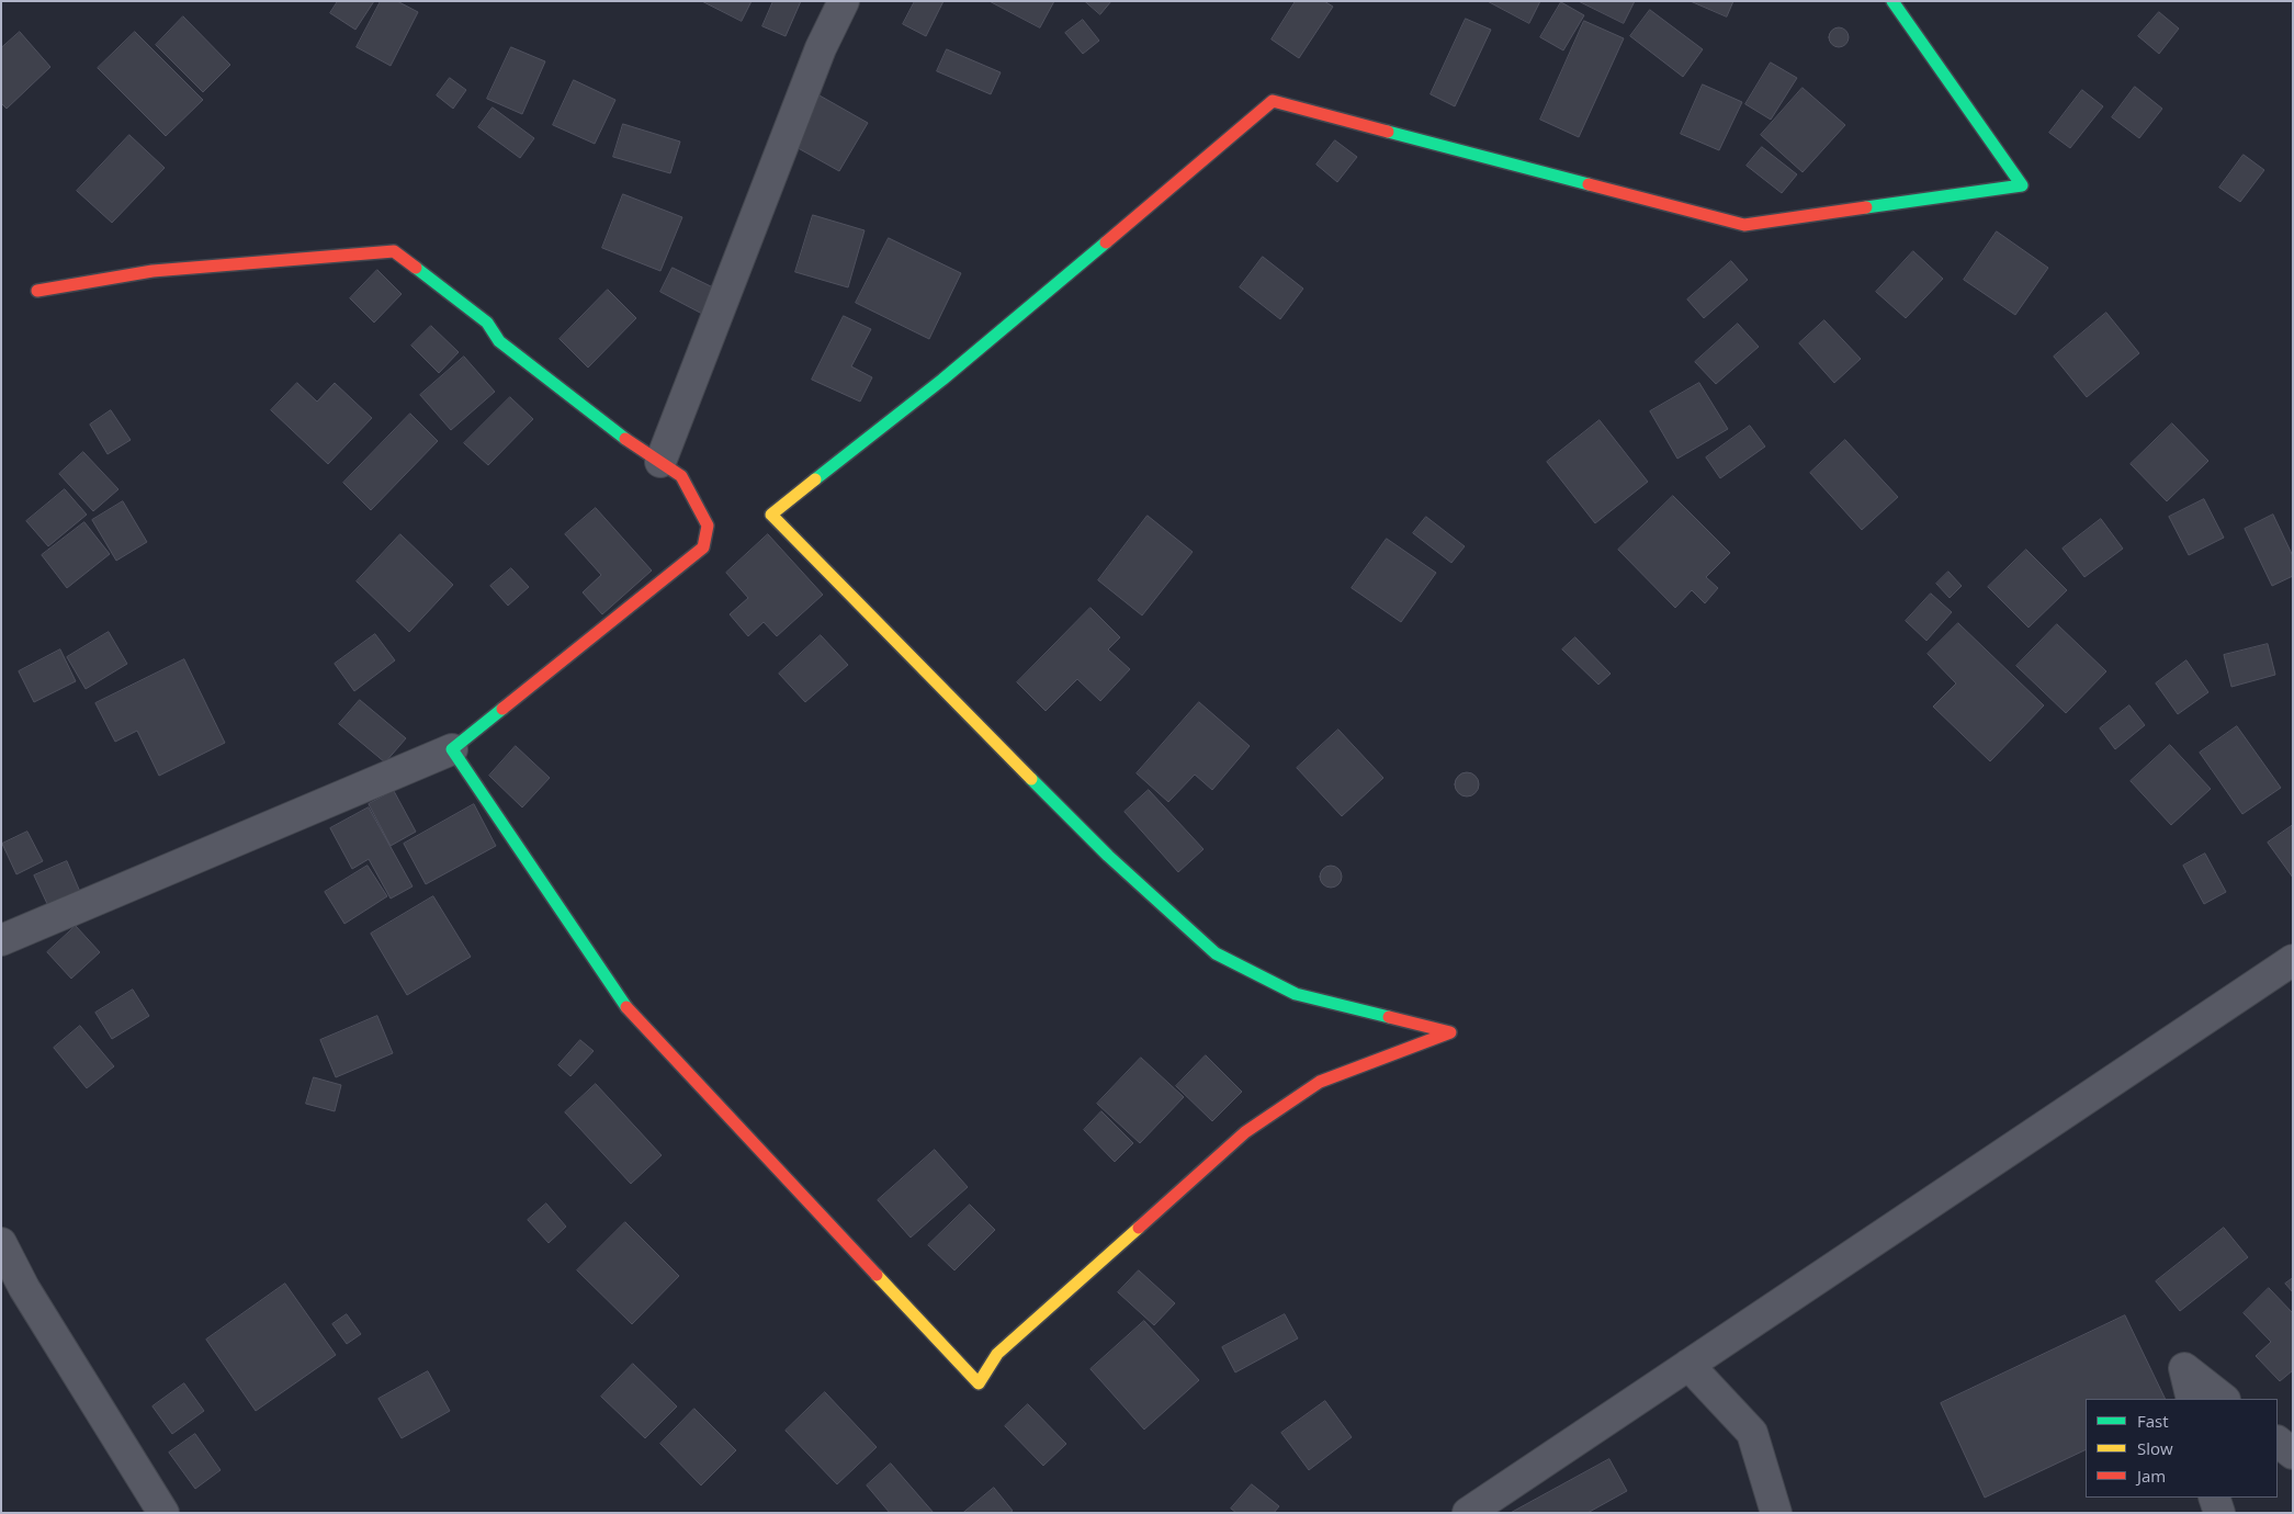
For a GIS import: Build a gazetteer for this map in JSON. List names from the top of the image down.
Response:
{
  "legend": ["Fast", "Slow", "Jam"]
}
